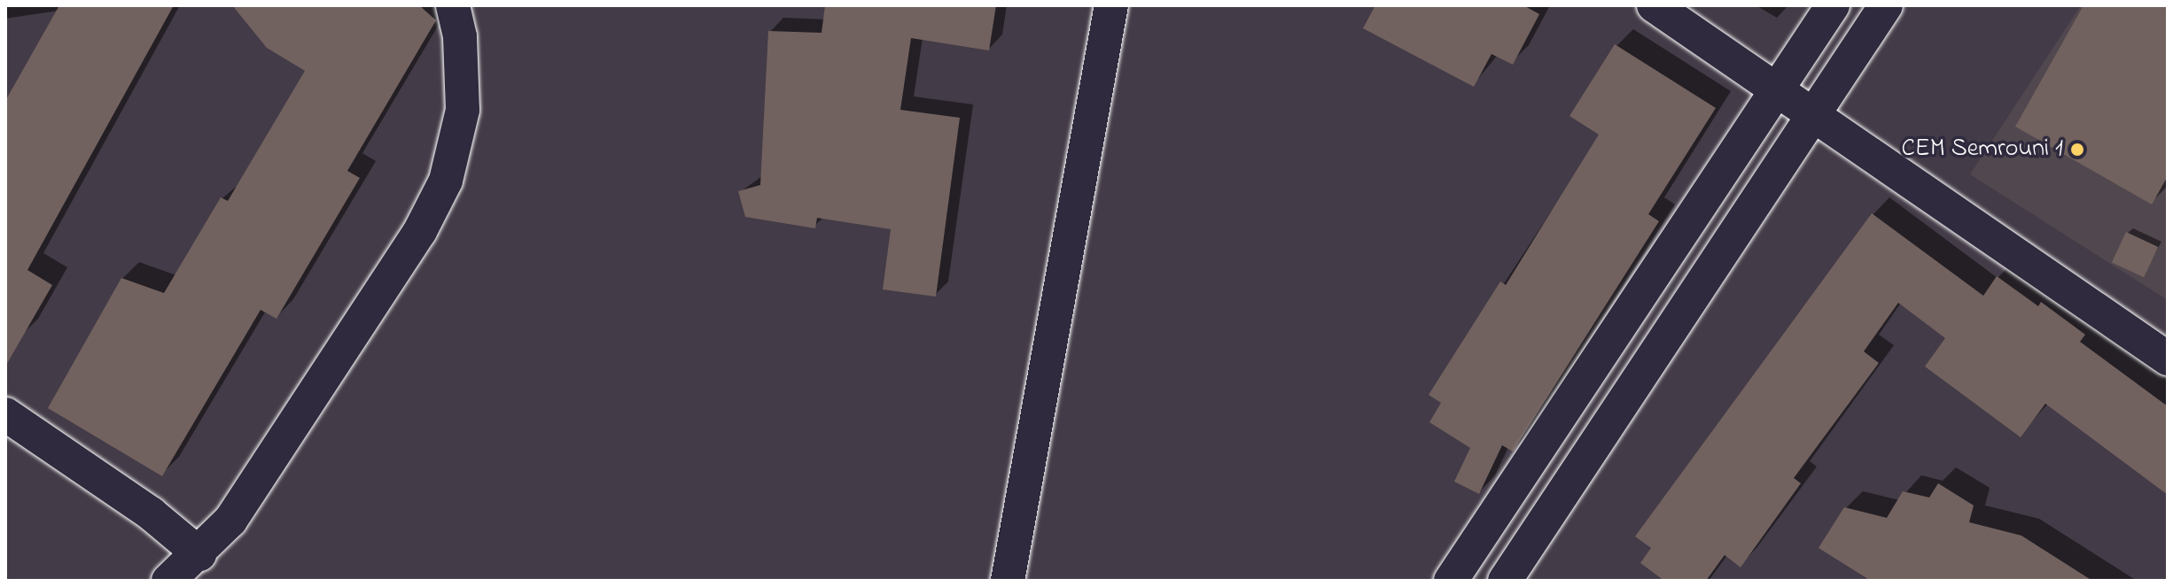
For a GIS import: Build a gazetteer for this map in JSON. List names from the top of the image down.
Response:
{
  "places": ["CEM Semrouni 1"]
}
